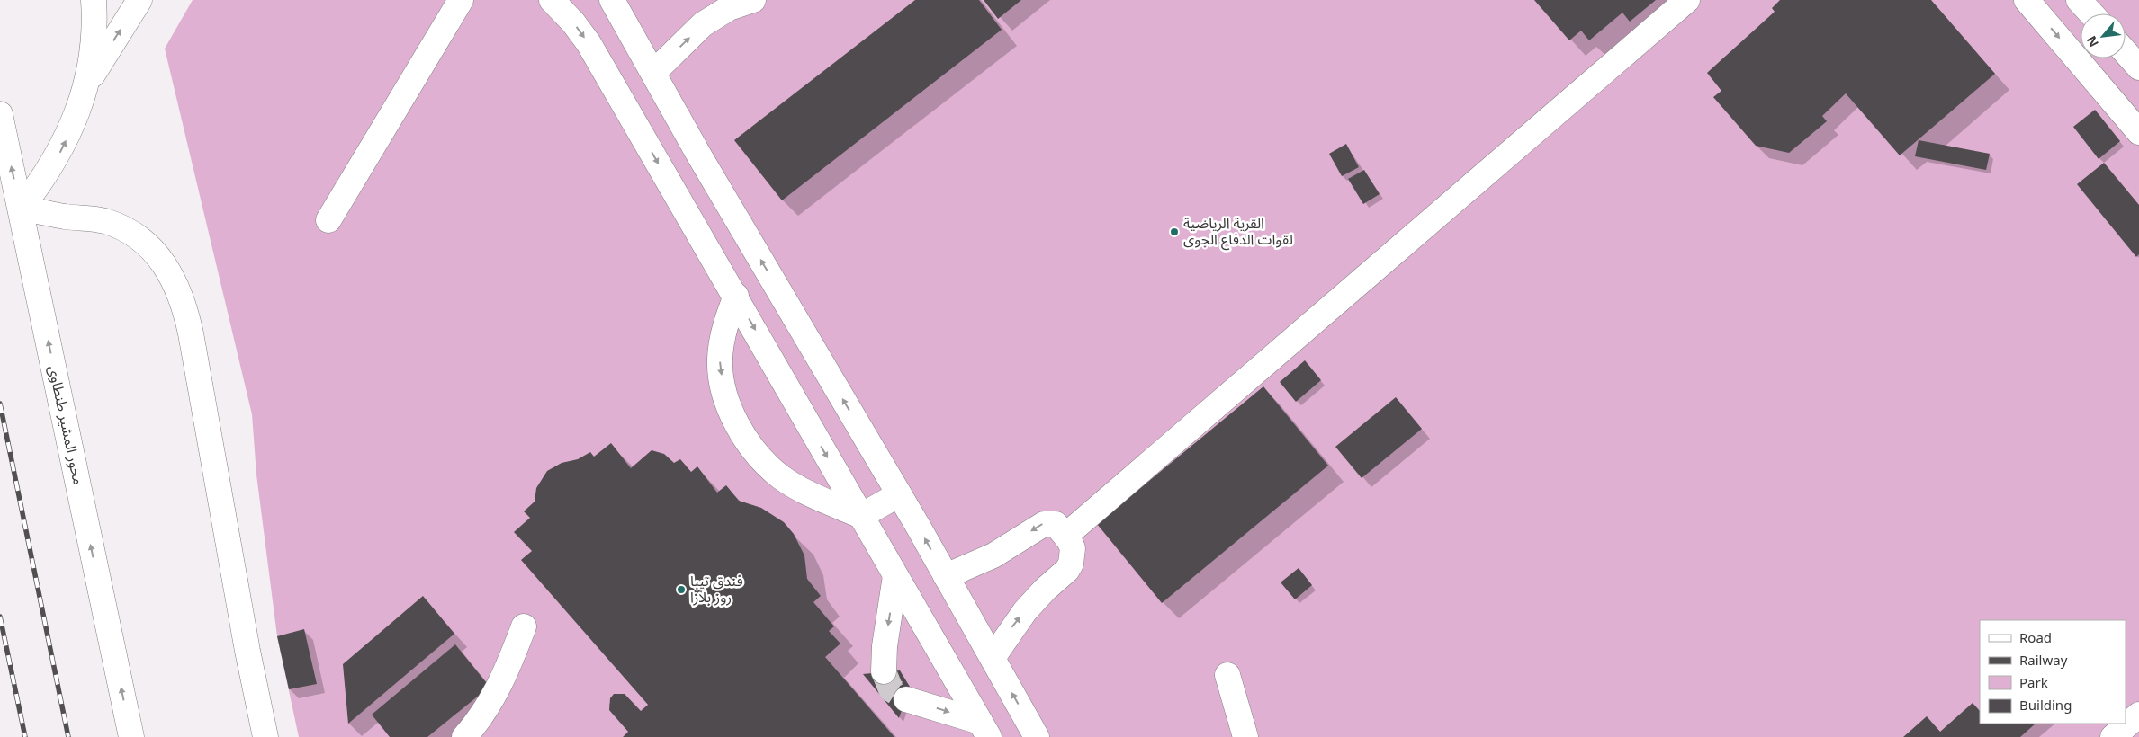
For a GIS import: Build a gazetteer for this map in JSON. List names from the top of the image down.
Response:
{
  "streets": {
    "main road": ["محور المشير طنطاوى"]
  },
  "one_way": ["محور المشير طنطاوى"],
  "places": ["القرية الرياضية لقوات الدفاع الجوى", "فندق تيبا روز بلازا"],
  "legend": [
    "Road",
    "Railway",
    "Park",
    "Building"
  ],
  "north": "bottom left"
}
